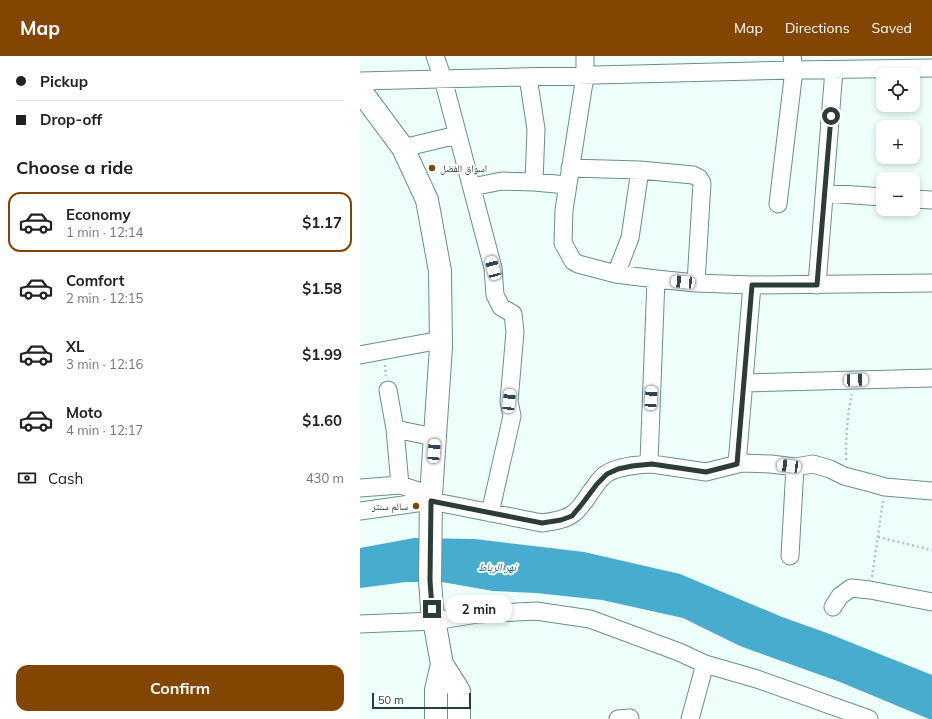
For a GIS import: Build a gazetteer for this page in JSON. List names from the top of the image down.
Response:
{
  "water": ["نهر الرباط"],
  "places": ["اسواق الفضل", "سالم سنتر"],
  "scale_bar": "50 m",
  "page": {
    "header": "Map",
    "nav": ["Map", "Directions", "Saved"],
    "banner": ["Pickup", "Drop-off"],
    "map_buttons": ["+", "−"],
    "heading": "Choose a ride",
    "list": [
      {
        "name": "Economy",
        "note": "1 min · 12:14",
        "value": "$1.17"
      },
      {
        "name": "Comfort",
        "note": "2 min · 12:15",
        "value": "$1.58"
      },
      {
        "name": "XL",
        "note": "3 min · 12:16",
        "value": "$1.99"
      },
      {
        "name": "Moto",
        "note": "4 min · 12:17",
        "value": "$1.60"
      }
    ],
    "pay": ["Cash", "430 m"],
    "bubble": "2 min",
    "buttons": "Confirm",
    "scale": "50 m"
  }
}
